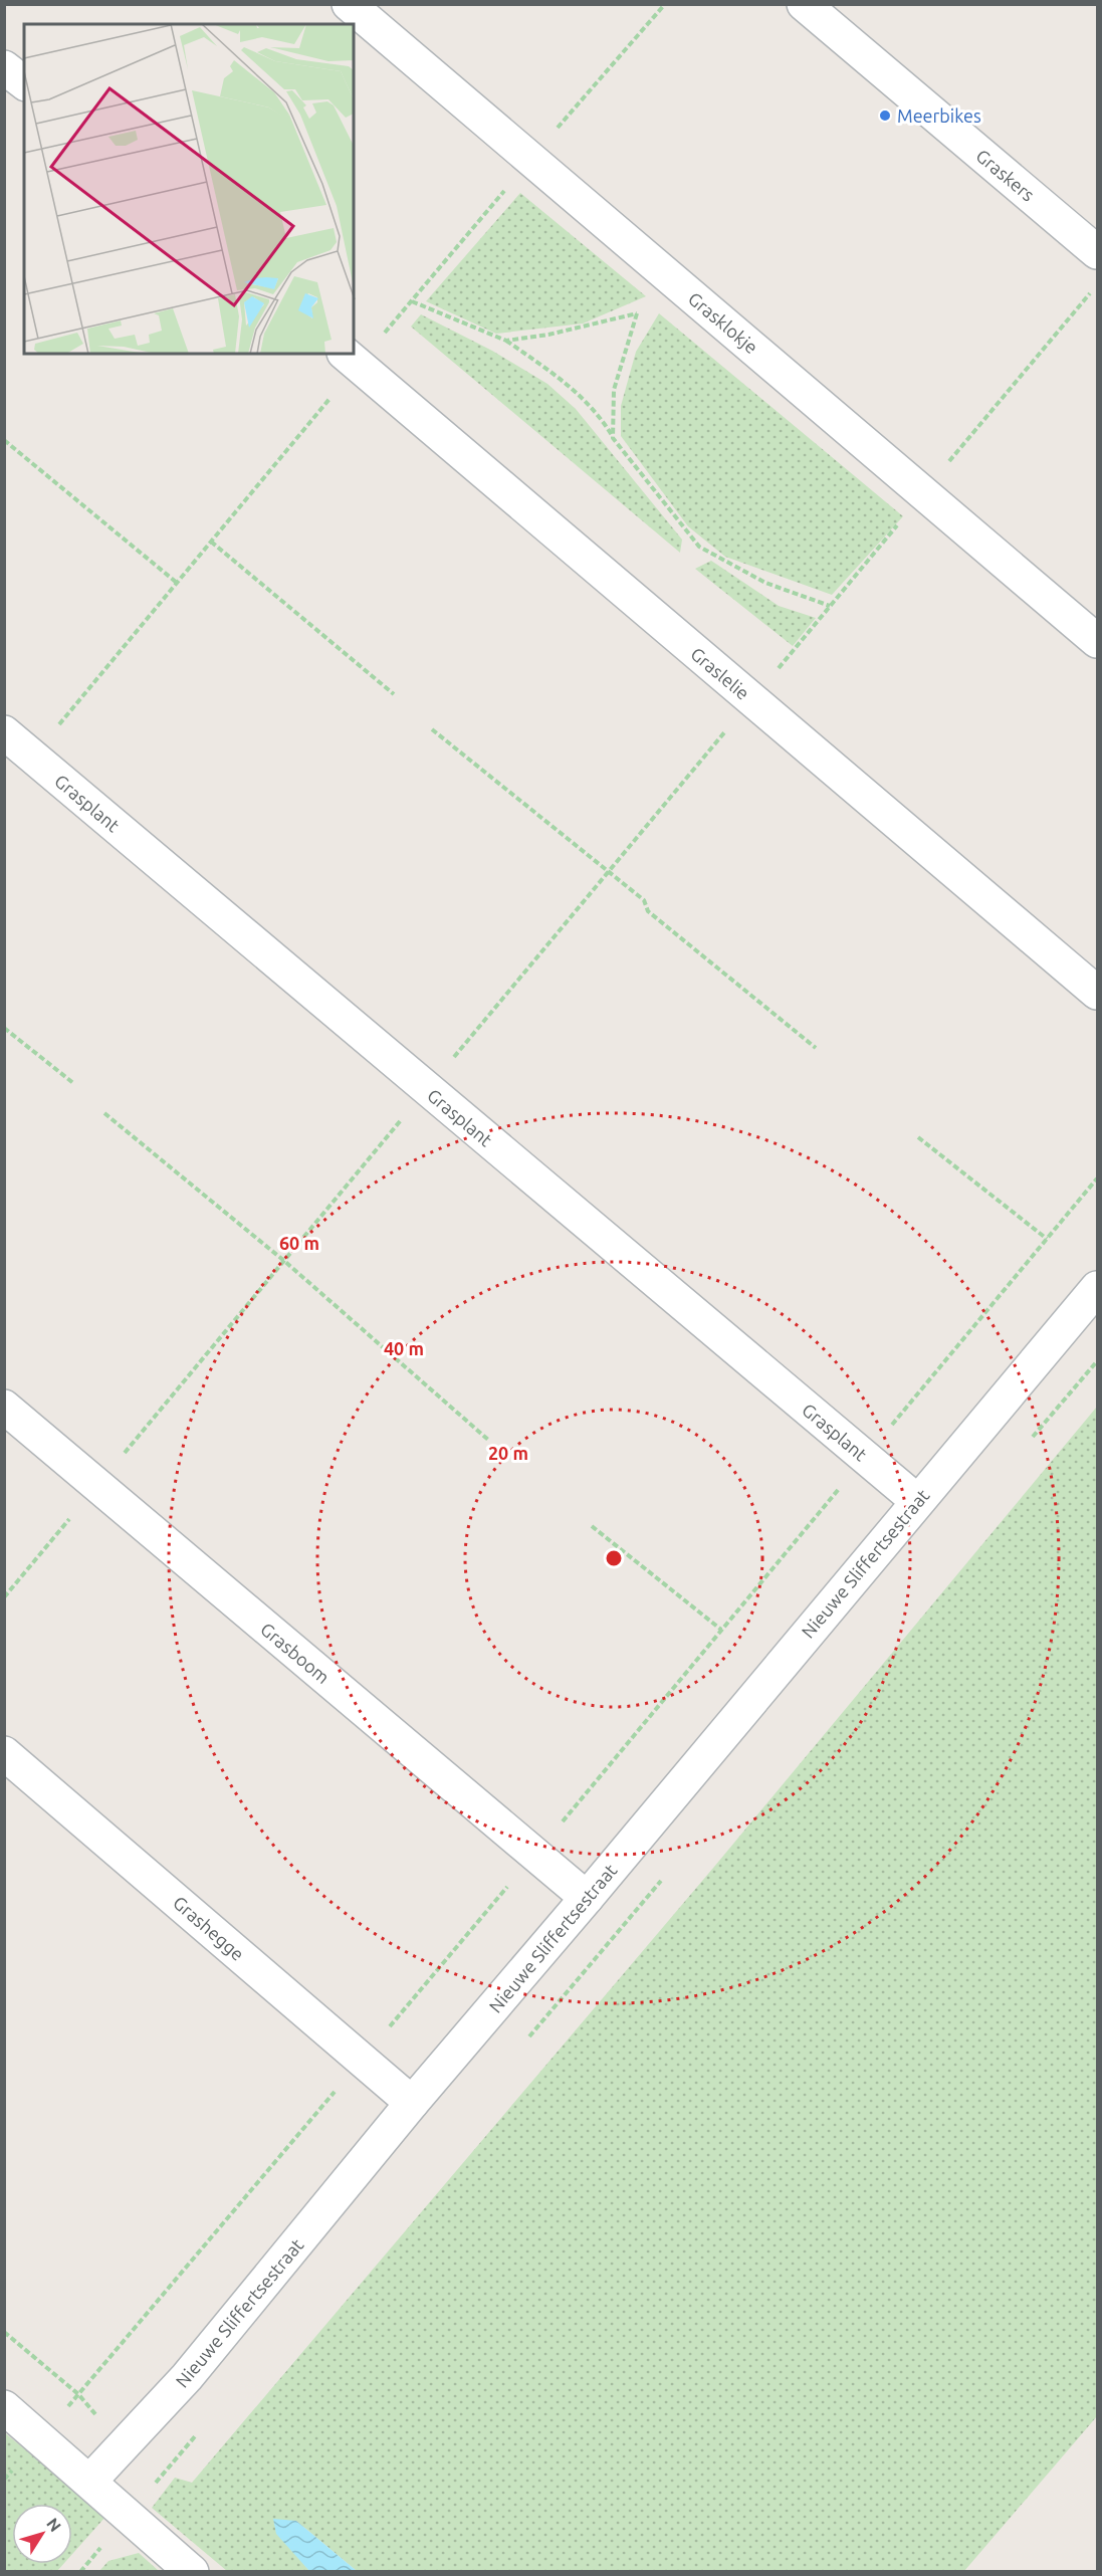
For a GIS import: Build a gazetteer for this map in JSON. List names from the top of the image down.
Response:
{
  "streets": {
    "street": [
      "Graskers",
      "Grasklokje",
      "Graslelie",
      "Grasplant",
      "Nieuwe Sliffertsestraat",
      "Grasboom",
      "Grashegge"
    ]
  },
  "crossings": [
    ["Grasplant", "Nieuwe Sliffertsestraat"],
    ["Nieuwe Sliffertsestraat", "Grasboom"],
    ["Nieuwe Sliffertsestraat", "Grashegge"]
  ],
  "places": ["Meerbikes"],
  "north": "top right",
  "rings": ["60 m", "40 m", "20 m"]
}
